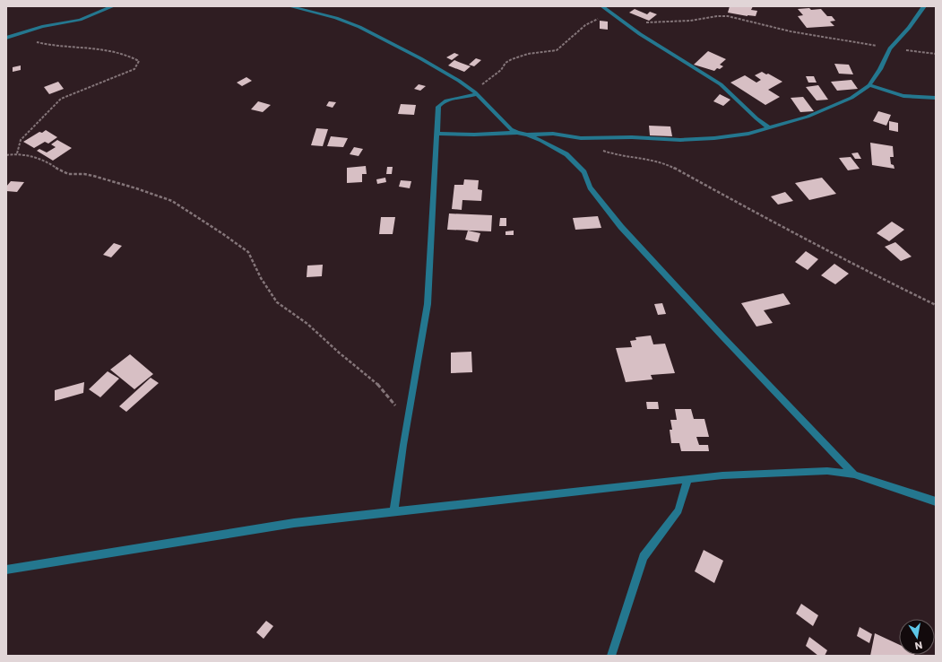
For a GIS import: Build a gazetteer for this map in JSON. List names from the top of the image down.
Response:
{
  "north": "bottom"
}
